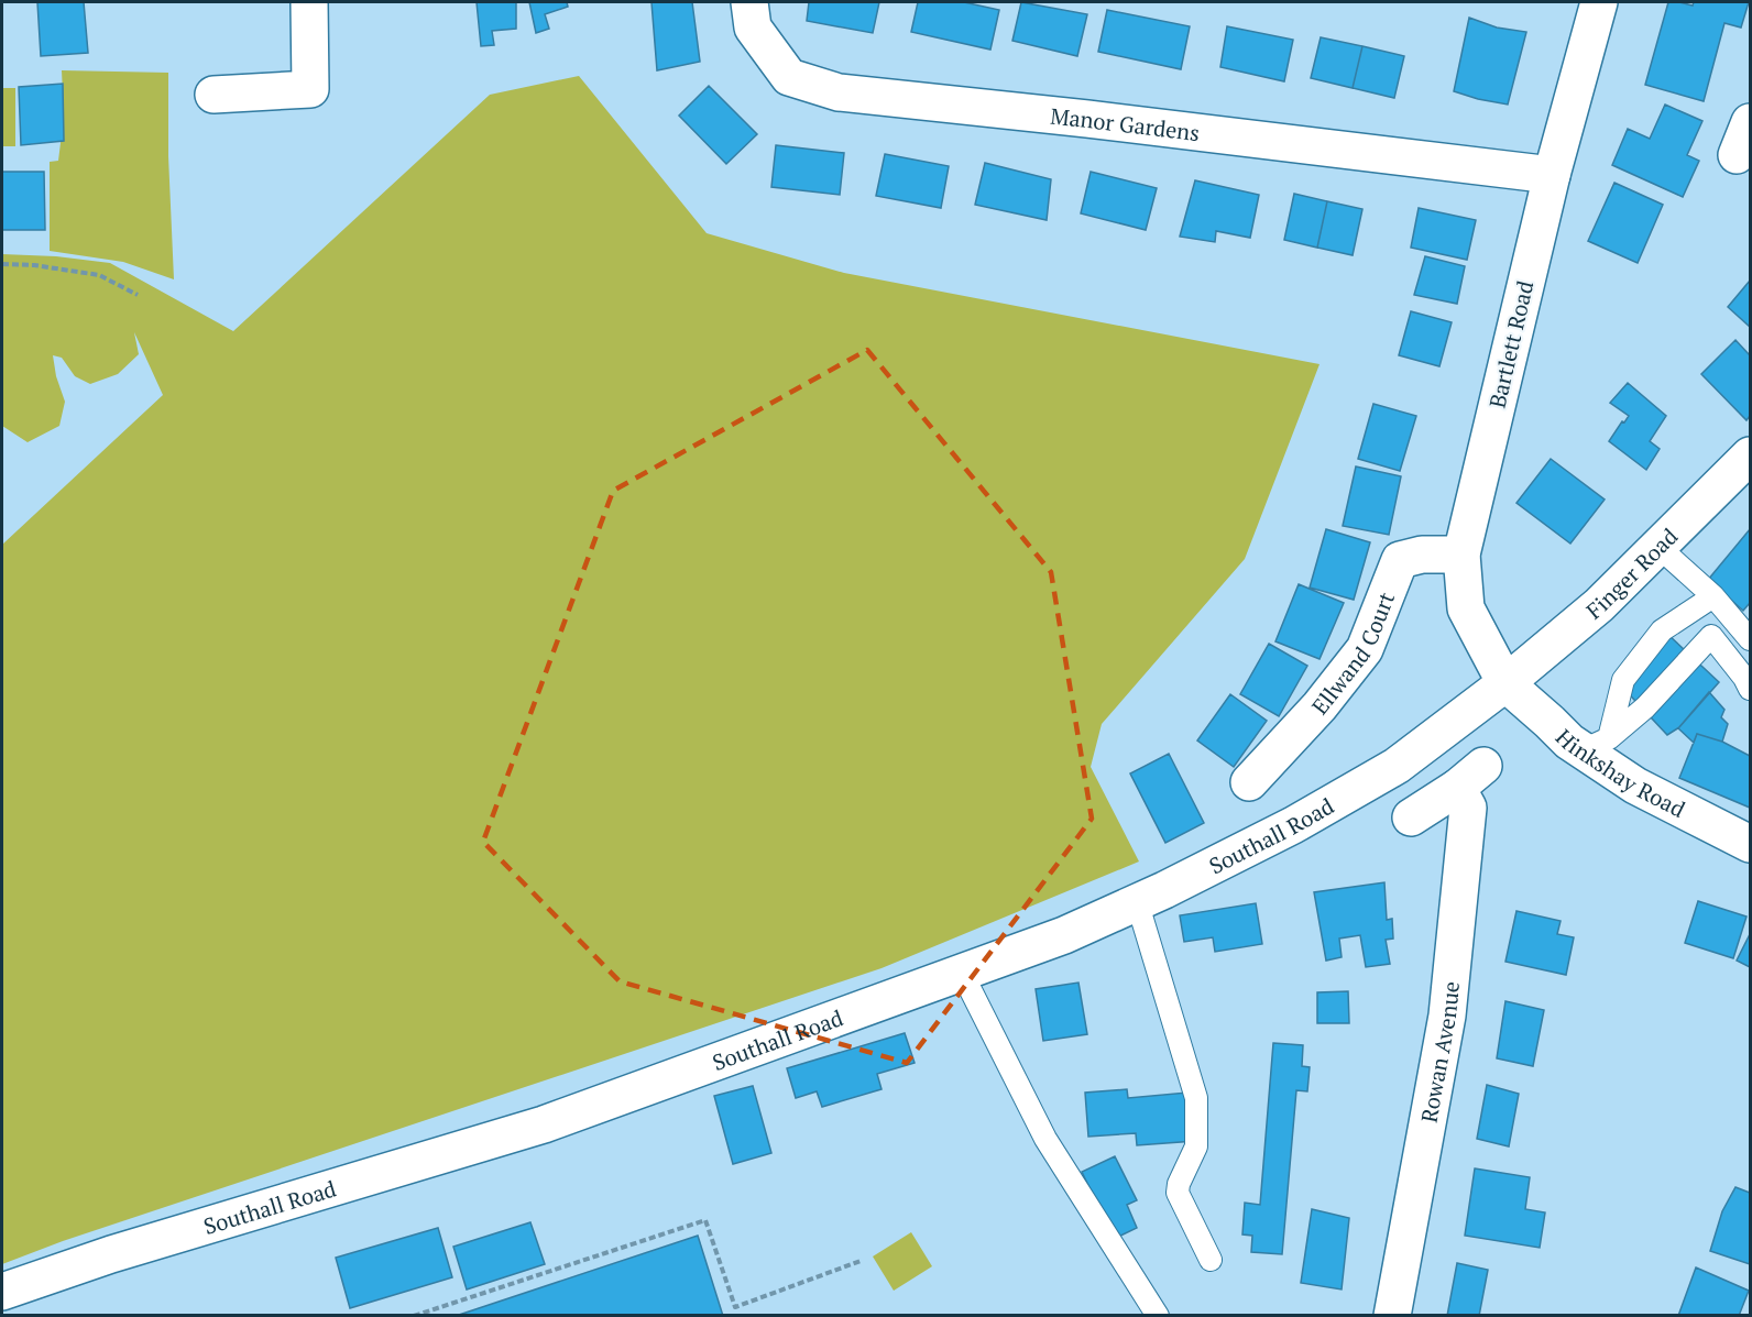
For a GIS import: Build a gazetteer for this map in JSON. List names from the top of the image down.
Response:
{
  "streets": {
    "street": [
      "Manor Gardens",
      "Bartlett Road",
      "Finger Road",
      "Ellwand Court",
      "Hinkshay Road",
      "Southall Road",
      "Rowan Avenue"
    ]
  },
  "crossings": [
    ["Manor Gardens", "Bartlett Road"],
    ["Bartlett Road", "Finger Road"],
    ["Bartlett Road", "Ellwand Court"],
    ["Bartlett Road", "Hinkshay Road"],
    ["Bartlett Road", "Southall Road"],
    ["Finger Road", "Hinkshay Road"],
    ["Finger Road", "Southall Road"],
    ["Hinkshay Road", "Southall Road"]
  ]
}
